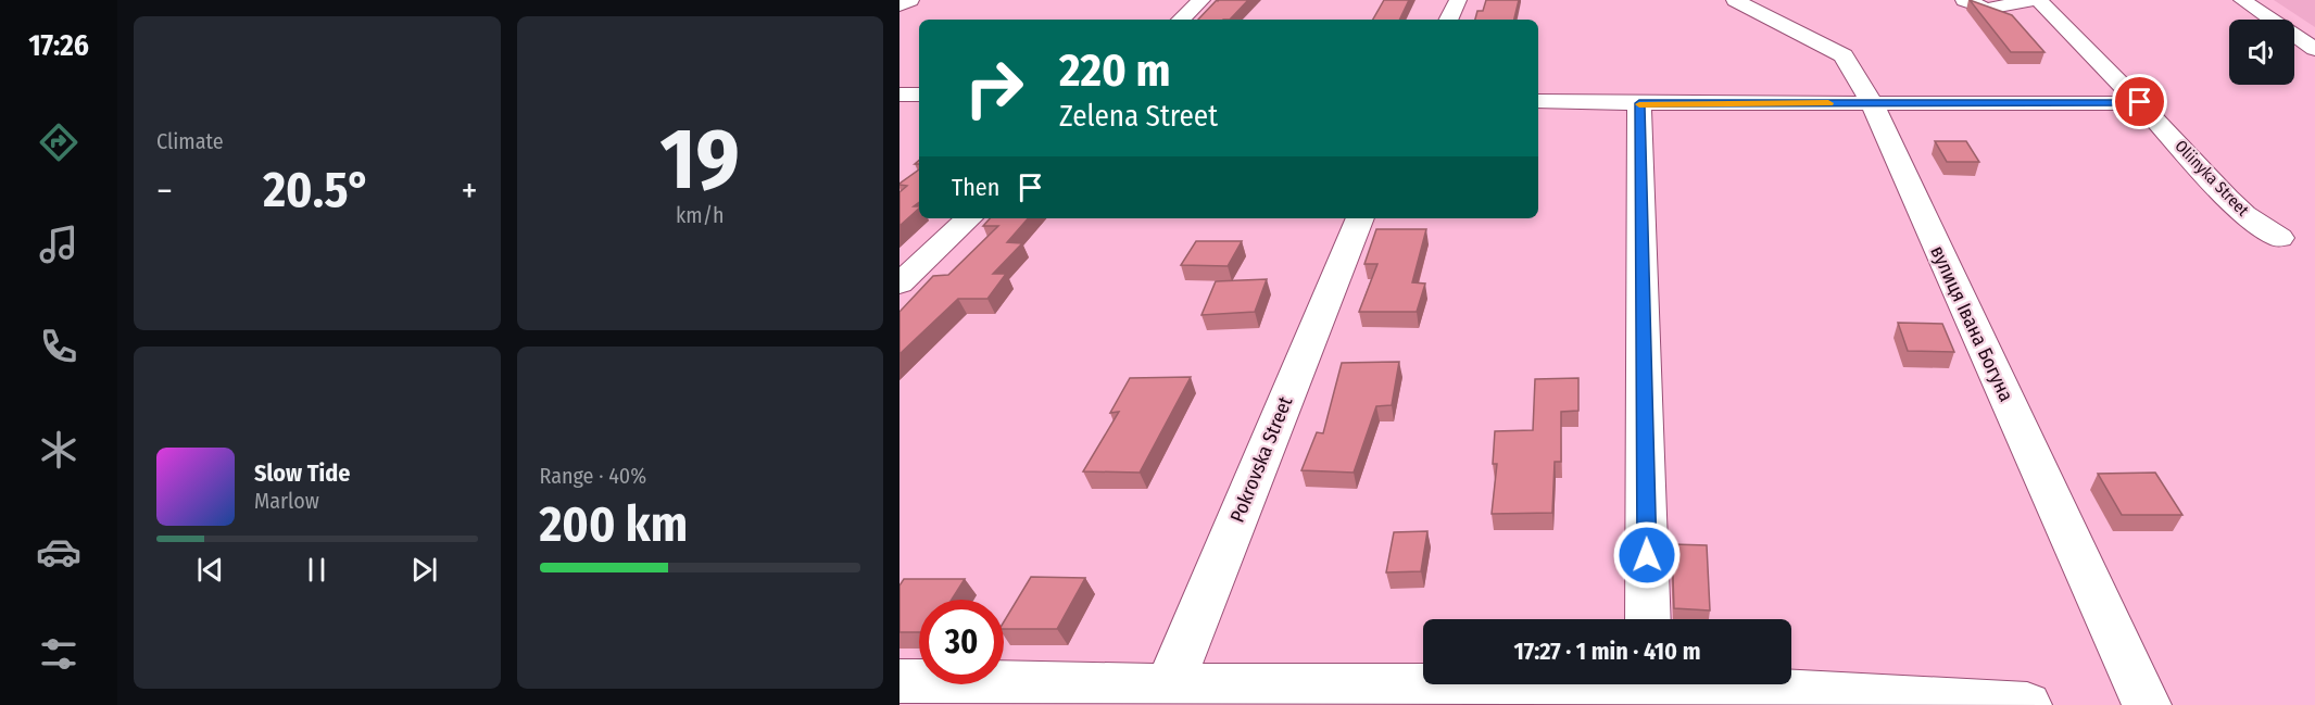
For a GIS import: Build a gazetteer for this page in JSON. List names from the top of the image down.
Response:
{
  "streets": {
    "street": ["Oliinyka Street", "вулиця Івана Богуна", "Pokrovska Street"]
  },
  "page": {
    "tabs": "17:26",
    "tile": [
      "Climate",
      ["19", "km/h"],
      ["Range · 40%", "200 km"]
    ],
    "turn": ["220 m", "Zelena Street"],
    "then": "Then",
    "heat": ["−", "20.5°", "+"],
    "song": ["Slow Tide", "Marlow"],
    "limit": "30",
    "trip": "17:27 · 1 min · 410 m"
  }
}
